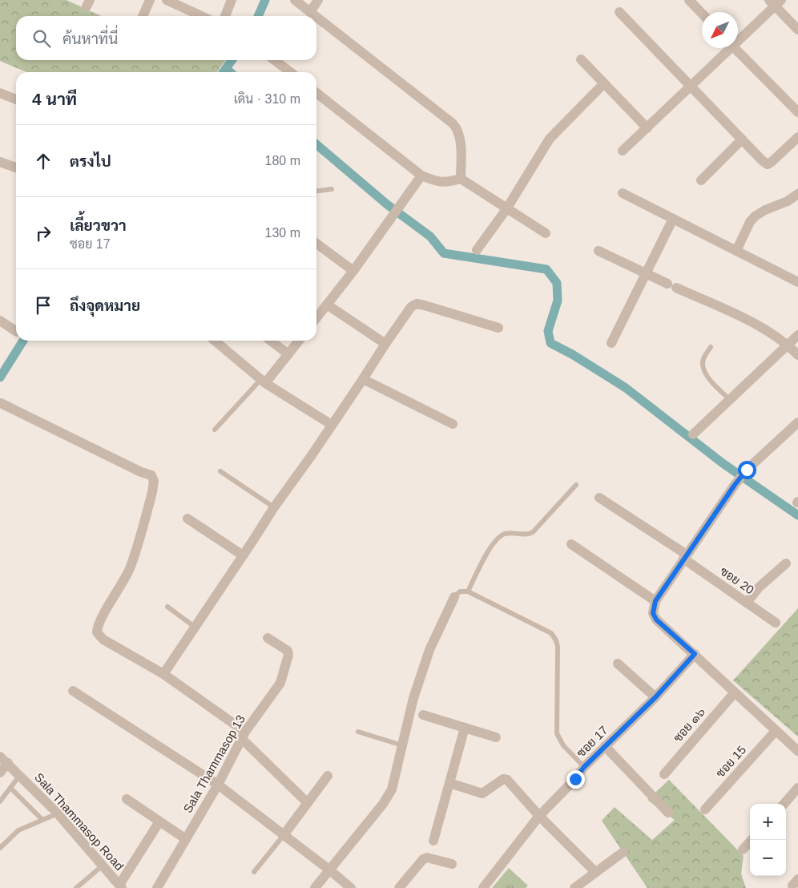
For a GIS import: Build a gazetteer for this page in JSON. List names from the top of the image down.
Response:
{
  "streets": {
    "street": [
      "ซอย 20",
      "ซอย ๑๖",
      "ซอย 17",
      "ซอย 15",
      "Sala Thammasop 13",
      "Sala Thammasop Road"
    ]
  },
  "north": "bottom left",
  "page": {
    "search": "ค้นหาที่นี่",
    "heading": ["4 นาที", "เดิน · 310 m"],
    "list": [
      ["ตรงไป", "180 m"],
      ["เลี้ยวขวา", "ซอย 17", "130 m"],
      "ถึงจุดหมาย"
    ],
    "map_buttons": ["+", "−"]
  }
}
